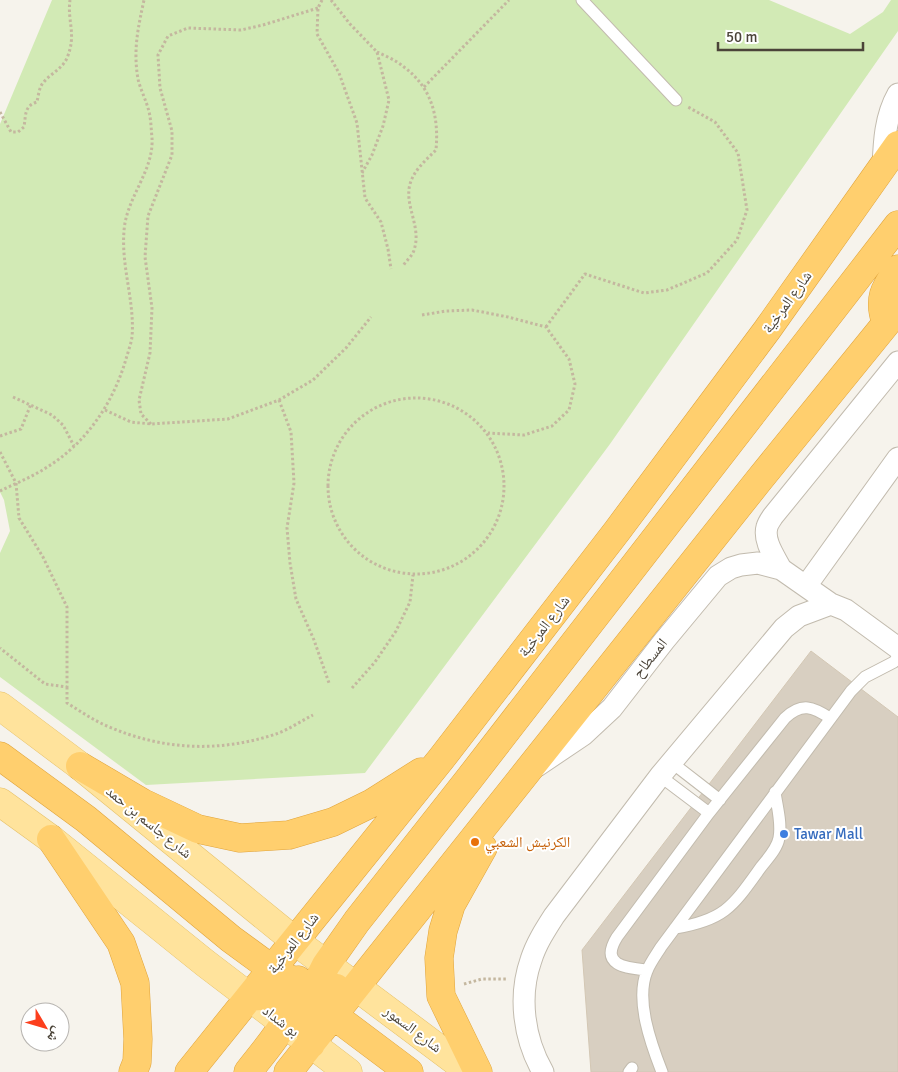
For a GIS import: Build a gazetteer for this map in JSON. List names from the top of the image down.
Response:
{
  "streets": {
    "highway": ["شارع المرخية"],
    "main road": ["شارع جاسم بن حمد", "بو شداد", "شارع السمور"],
    "street": ["المسطاح"]
  },
  "crossings": [
    ["شارع المرخية", "شارع جاسم بن حمد"],
    ["شارع المرخية", "بو شداد"]
  ],
  "places": ["Tawar Mall", "الكرنيش الشعبي"],
  "scale_bar": "50 m",
  "north": "bottom right"
}
